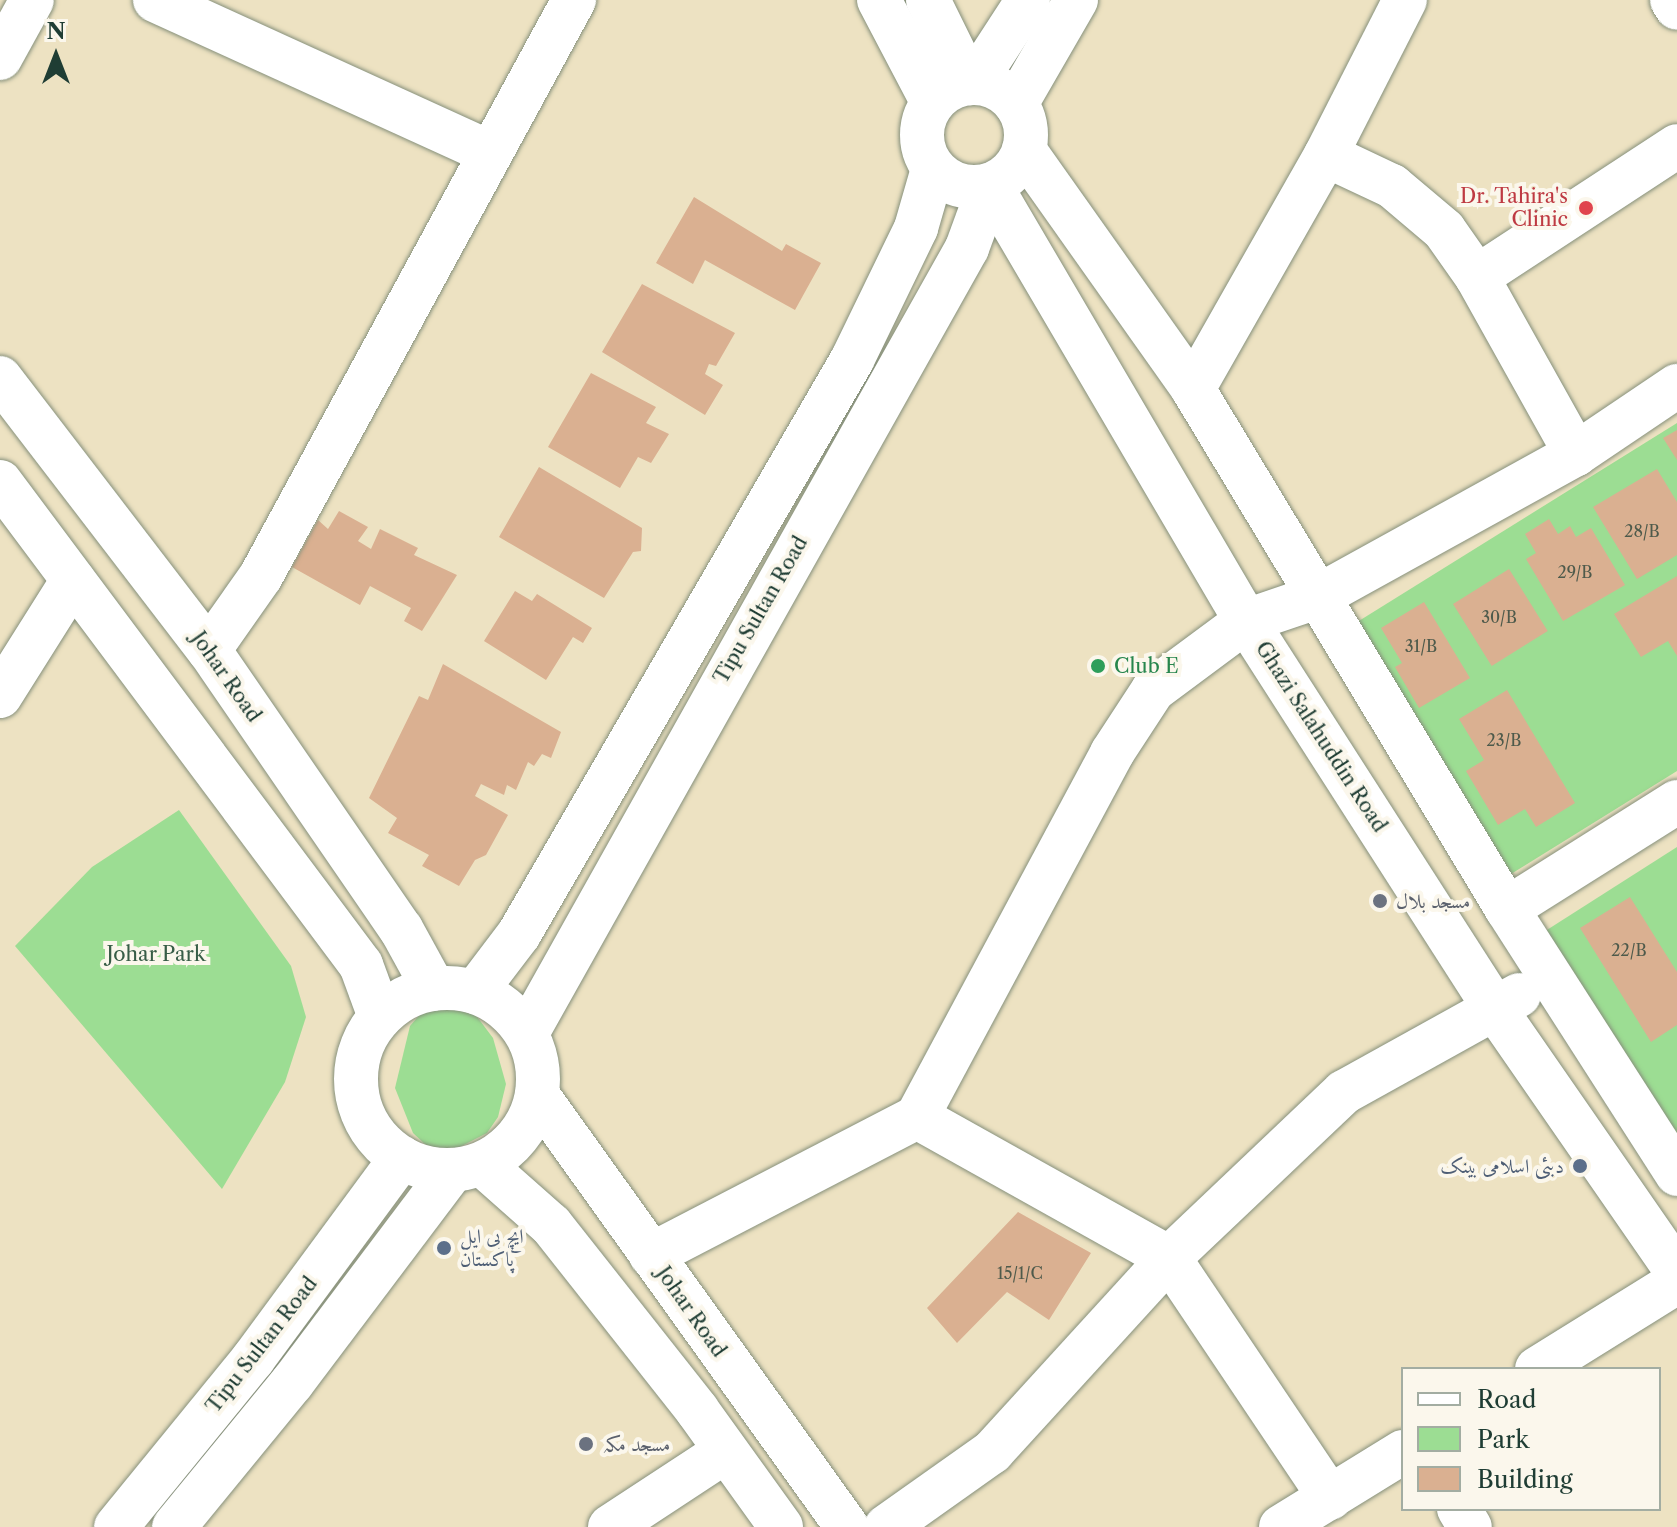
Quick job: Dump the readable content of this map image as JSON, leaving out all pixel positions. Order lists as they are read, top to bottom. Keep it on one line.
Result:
{"streets":{"street":["Tipu Sultan Road","Johar Road","Ghazi Salahuddin Road"]},"crossings":[["Tipu Sultan Road","Johar Road"],["Tipu Sultan Road","Ghazi Salahuddin Road"]],"parks":["Johar Park"],"places":["Dr. Tahira's Clinic","Club E","مسجد بلال","دبئی اسلامی بینک","ایچ بی ایل پاکستان","مسجد مکہ"],"house_numbers":["28/B","29/B","30/B","31/B","23/B","22/B","15/1/C"],"legend":["Road","Park","Building"],"north":"top"}
